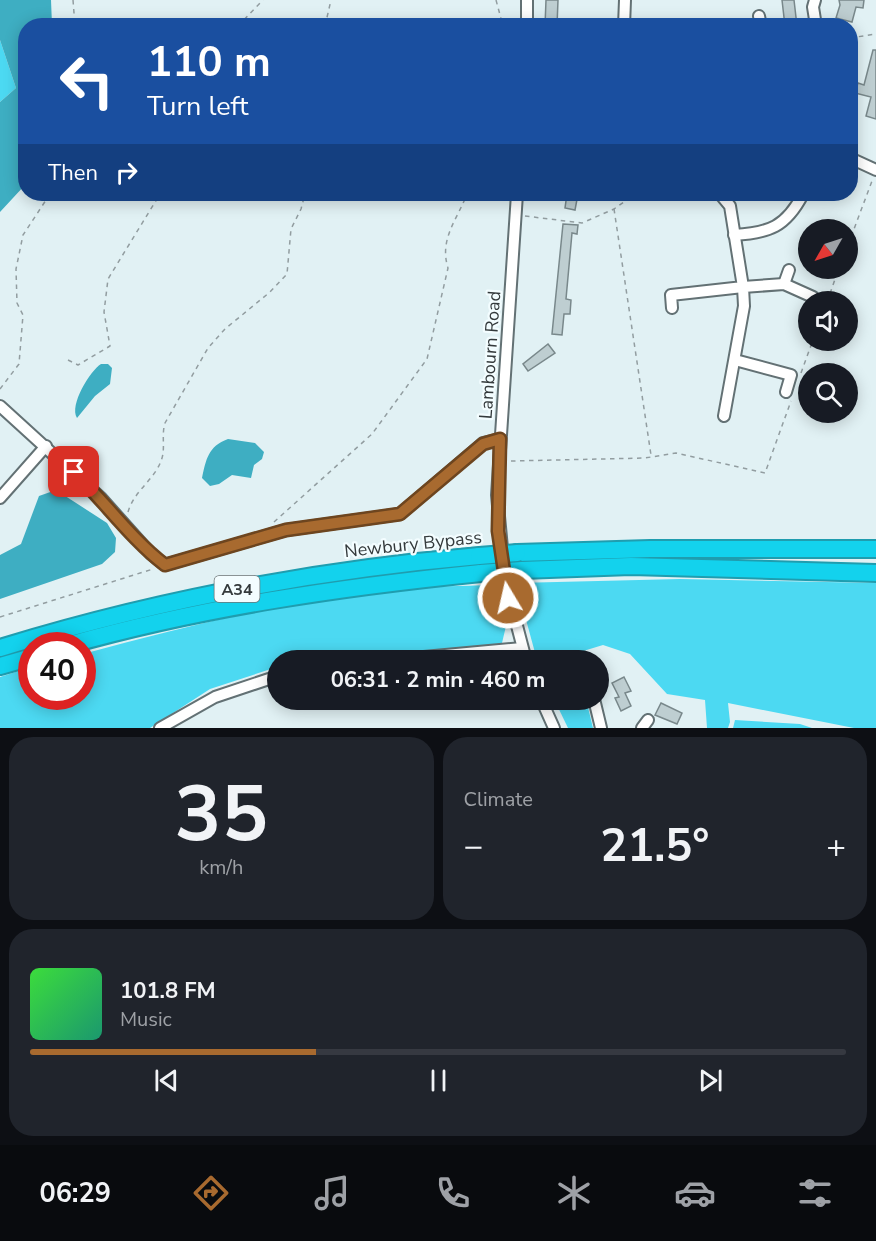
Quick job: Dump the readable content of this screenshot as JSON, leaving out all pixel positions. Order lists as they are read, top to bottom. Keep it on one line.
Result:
{"streets":{"highway":["Newbury Bypass","A34"],"street":["Lambourn Road"]},"north":"bottom left","page":{"turn":["110 m","Turn left"],"then":"Then","limit":"40","trip":"06:31 · 2 min · 460 m","tile":[["35","km/h"],"Climate"],"heat":["−","21.5°","+"],"song":["101.8 FM","Music"],"tabs":"06:29"}}
